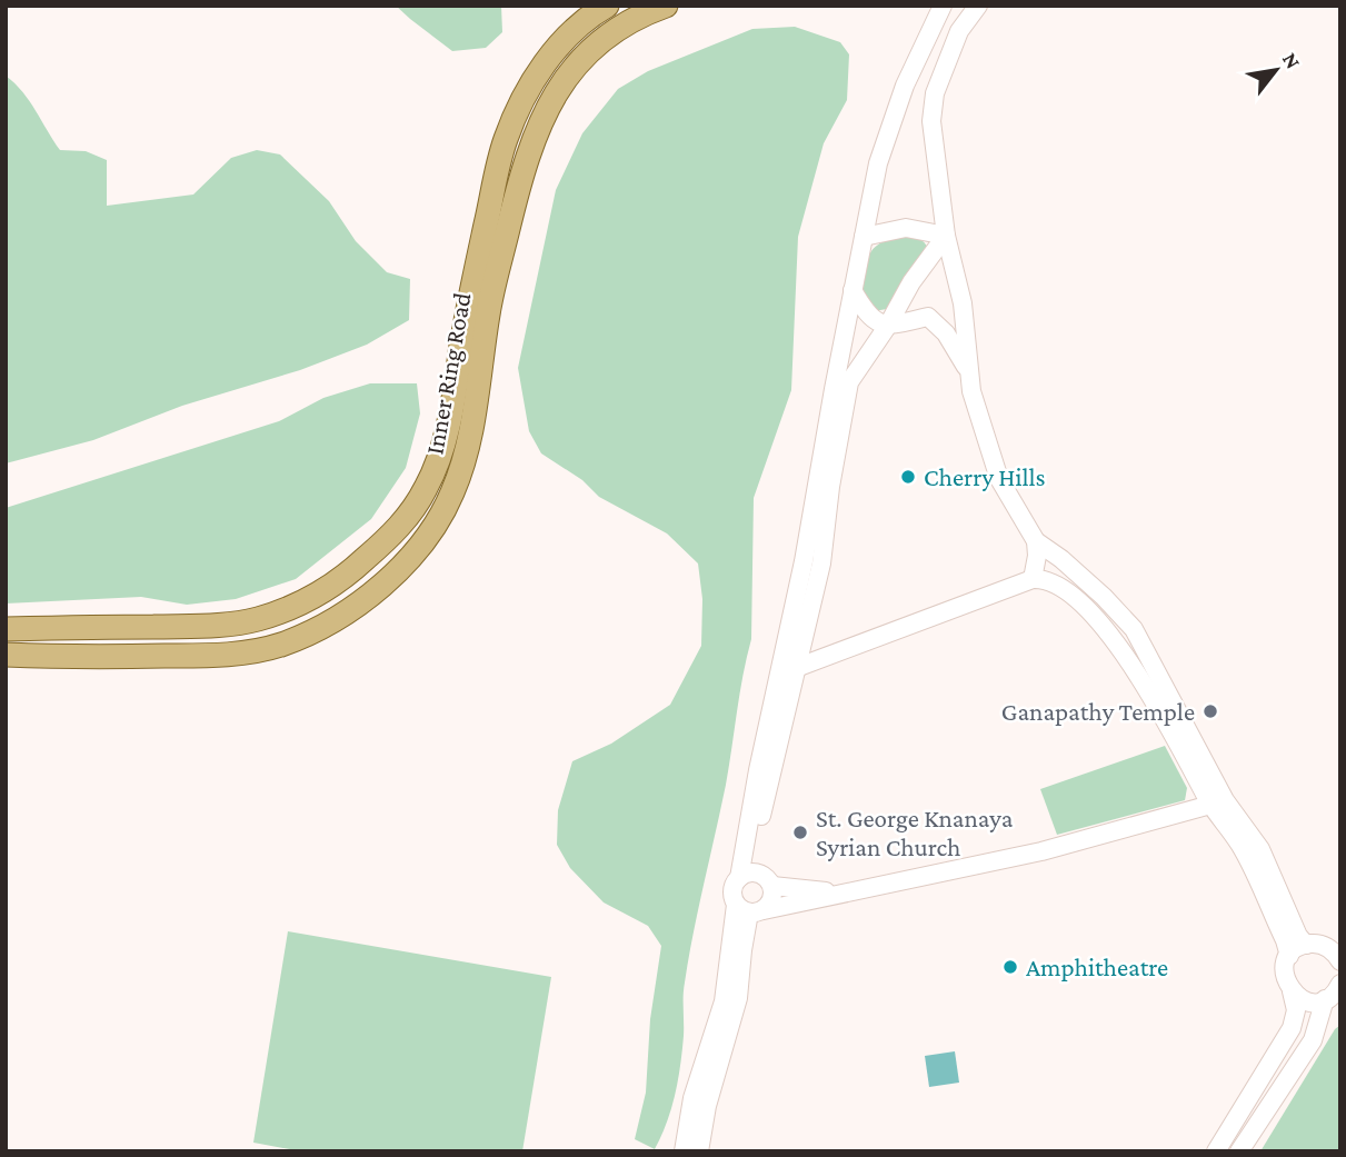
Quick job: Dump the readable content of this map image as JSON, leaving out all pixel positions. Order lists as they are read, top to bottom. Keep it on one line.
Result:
{"streets":{"main road":["Inner Ring Road"]},"places":["Cherry Hills","Ganapathy Temple","St. George Knanaya Syrian Church","Amphitheatre"],"north":"top right"}
